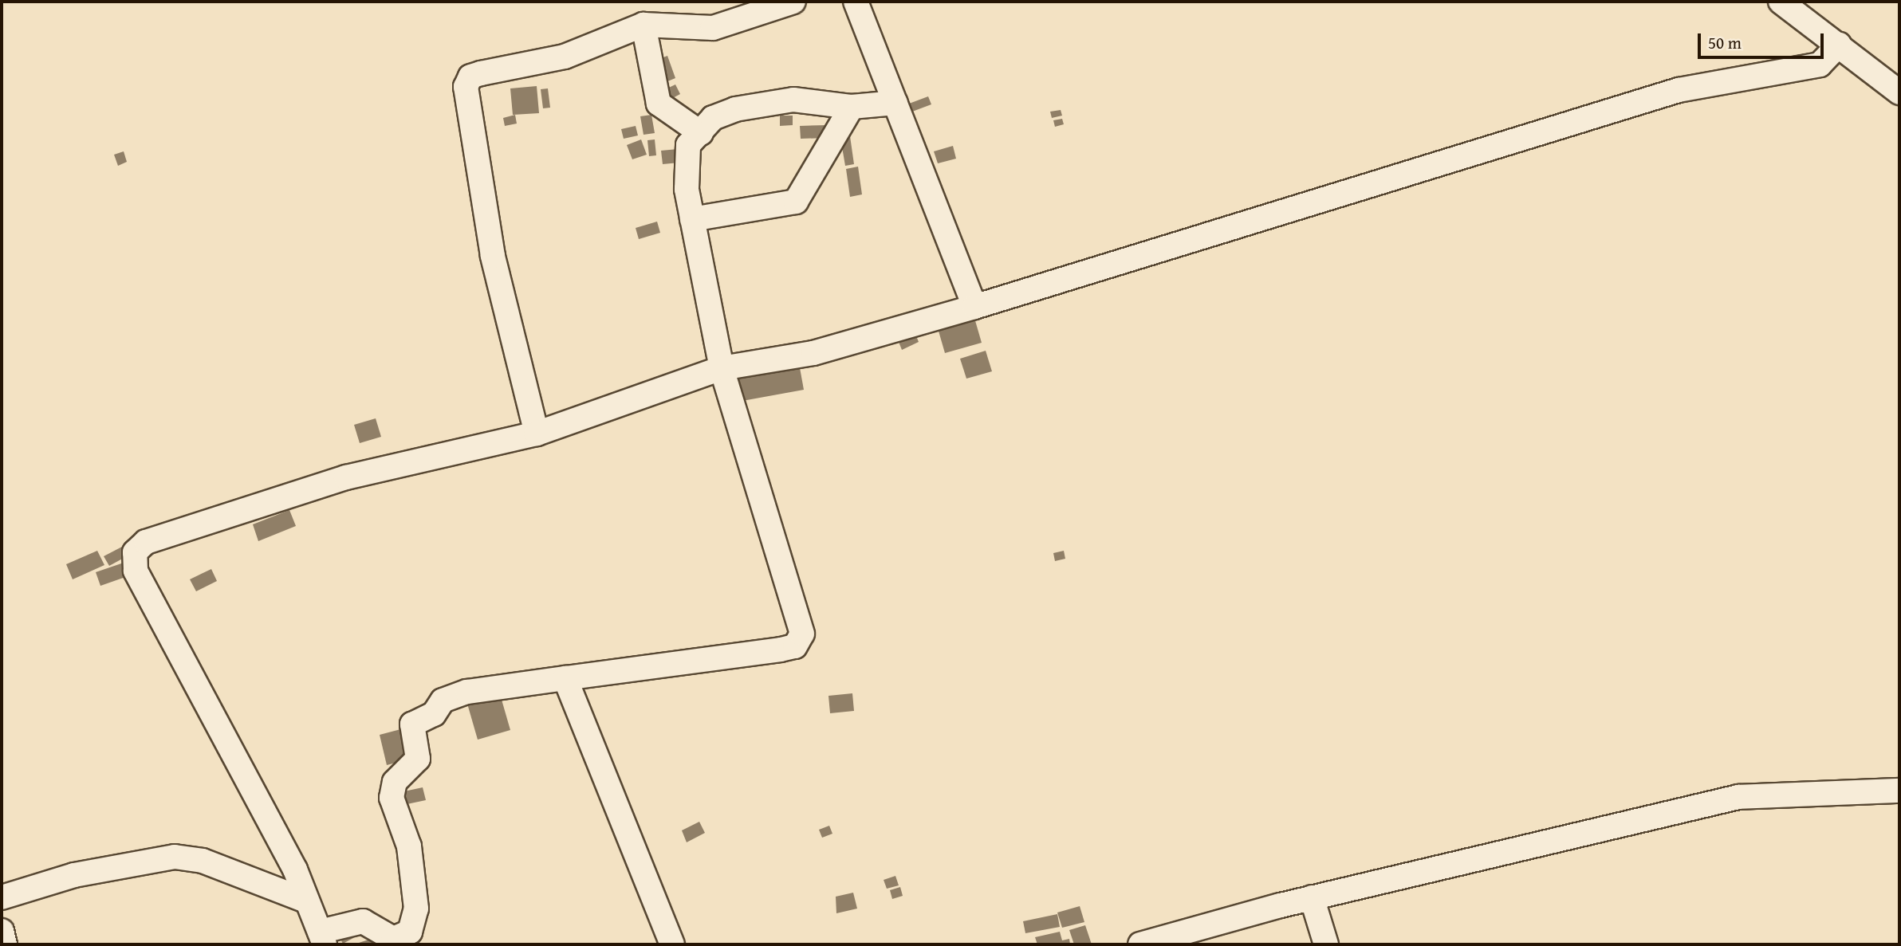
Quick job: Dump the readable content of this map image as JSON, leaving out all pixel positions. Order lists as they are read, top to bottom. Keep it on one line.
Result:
{"scale_bar":"50 m"}
